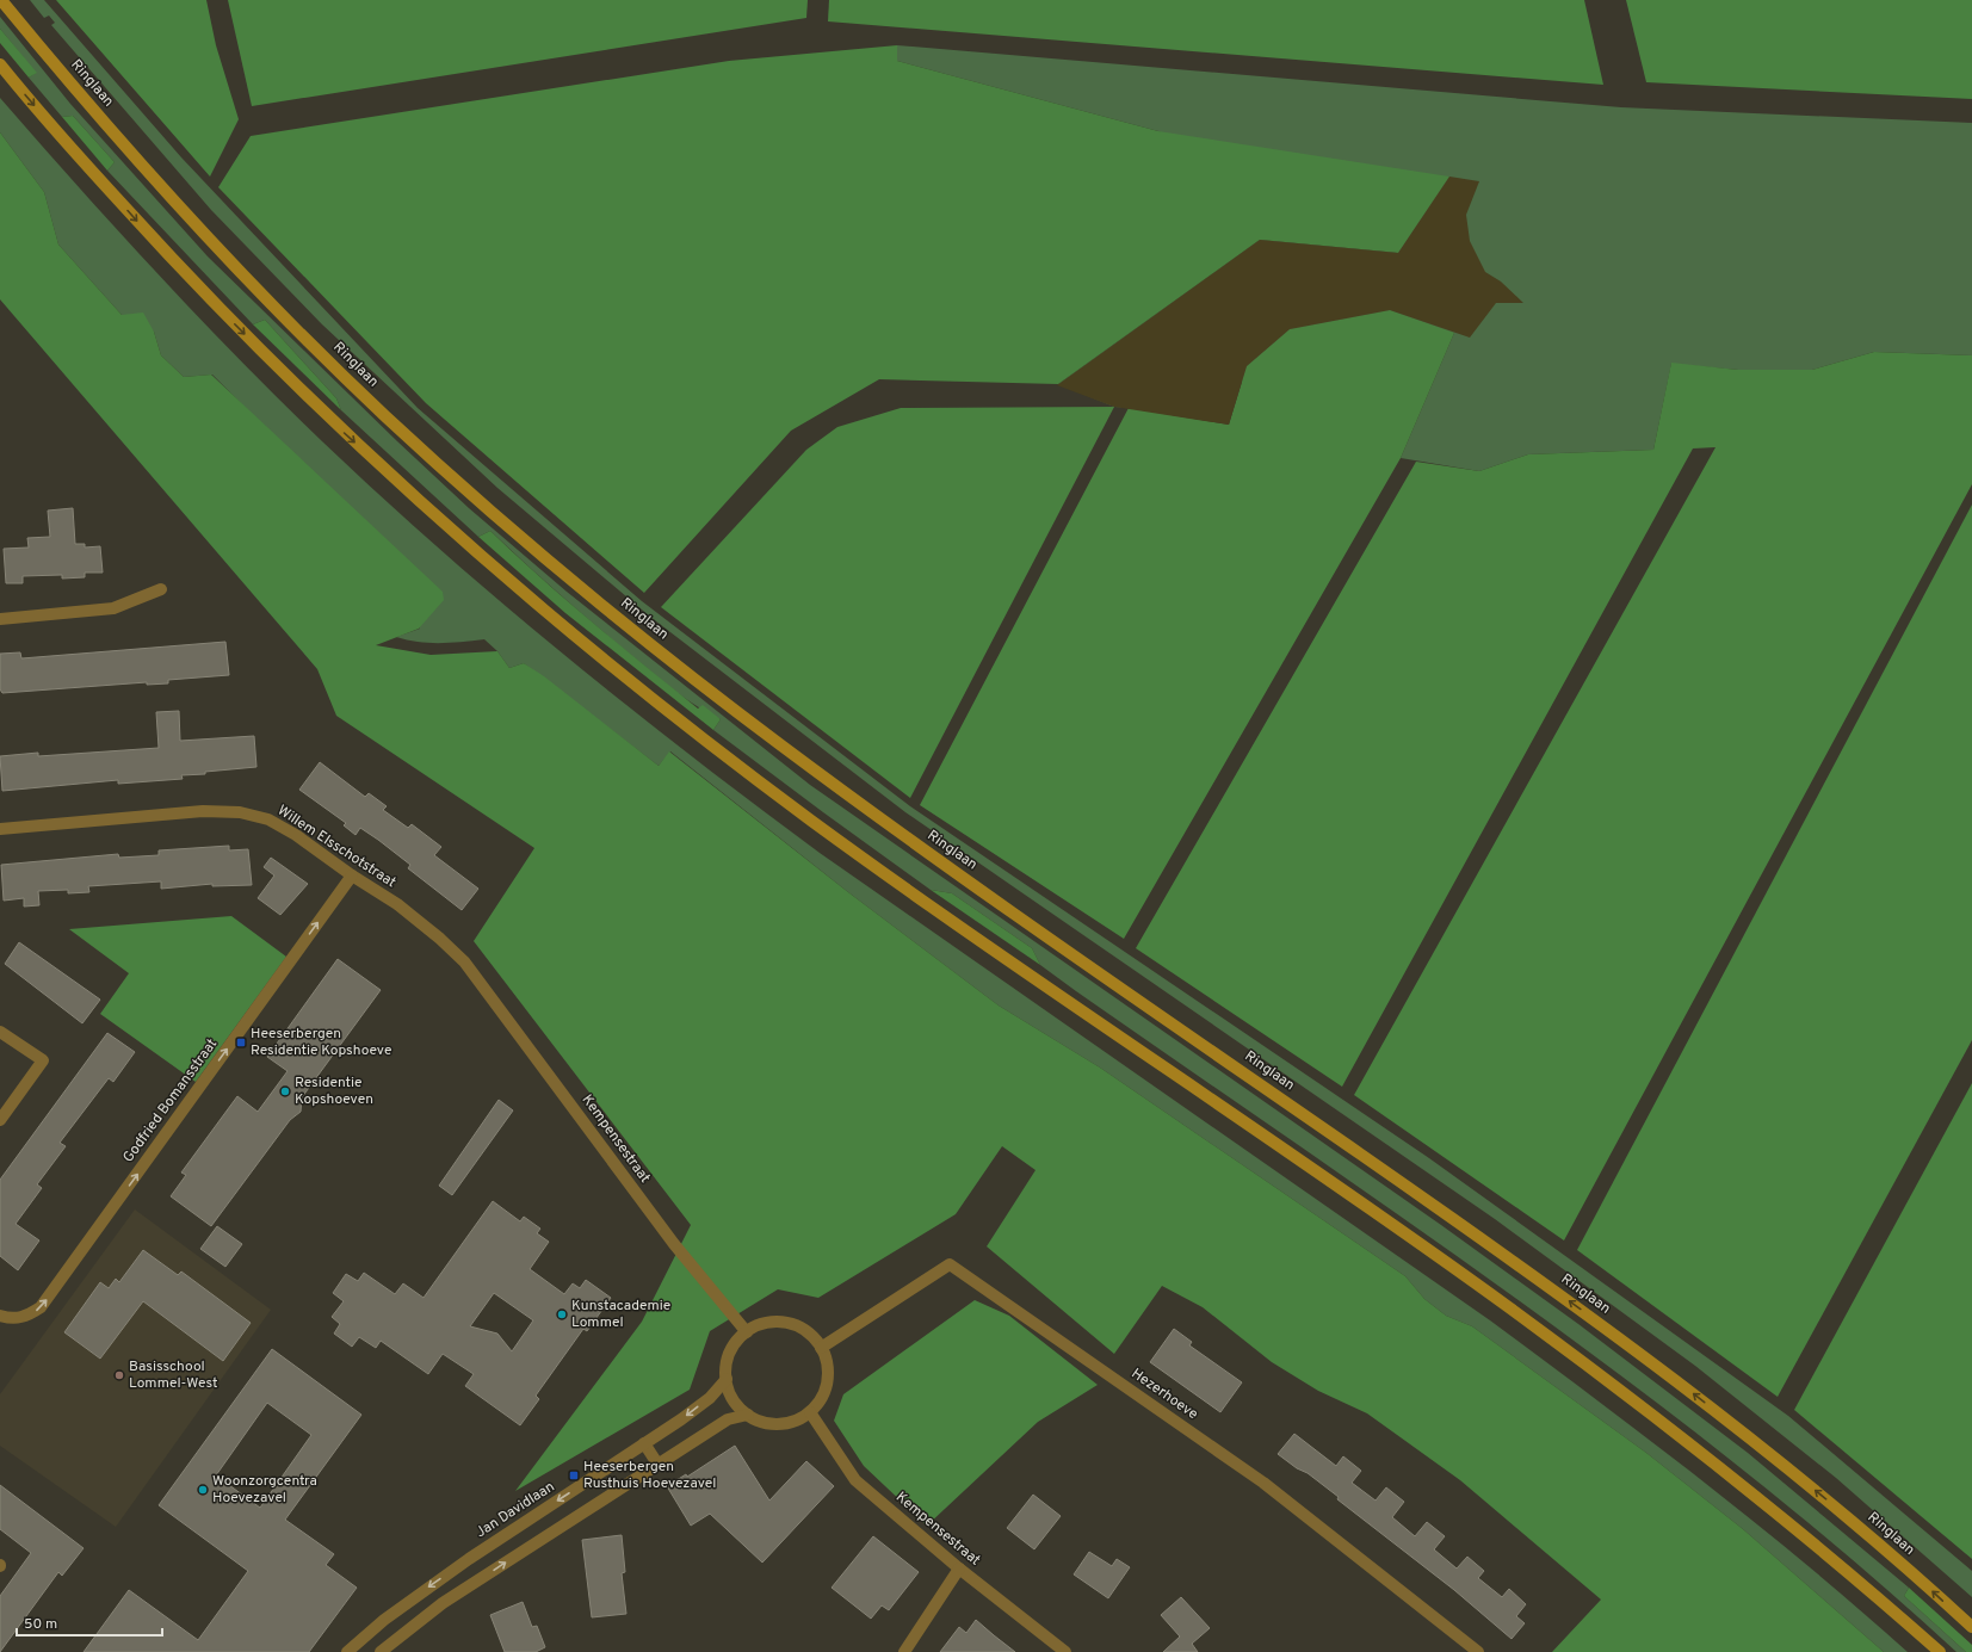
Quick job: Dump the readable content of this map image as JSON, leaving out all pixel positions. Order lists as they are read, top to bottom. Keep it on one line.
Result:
{"streets":{"main road":["Ringlaan"],"street":["Willem Elsschotstraat","Godfried Bomansstraat","Kempensestraat","Hezerhoeve","Jan Davidlaan"]},"crossings":[["Willem Elsschotstraat","Godfried Bomansstraat"],["Willem Elsschotstraat","Kempensestraat"],["Kempensestraat","Hezerhoeve"],["Kempensestraat","Jan Davidlaan"],["Hezerhoeve","Jan Davidlaan"]],"one_way":["Godfried Bomansstraat"],"places":{"transit":["Heeserbergen Residentie Kopshoeve","Heeserbergen Rusthuis Hoevezavel"],"other":["Residentie Kopshoeven","Kunstacademie Lommel","Basisschool Lommel-West","Woonzorgcentra Hoevezavel"]},"scale_bar":"50 m"}
